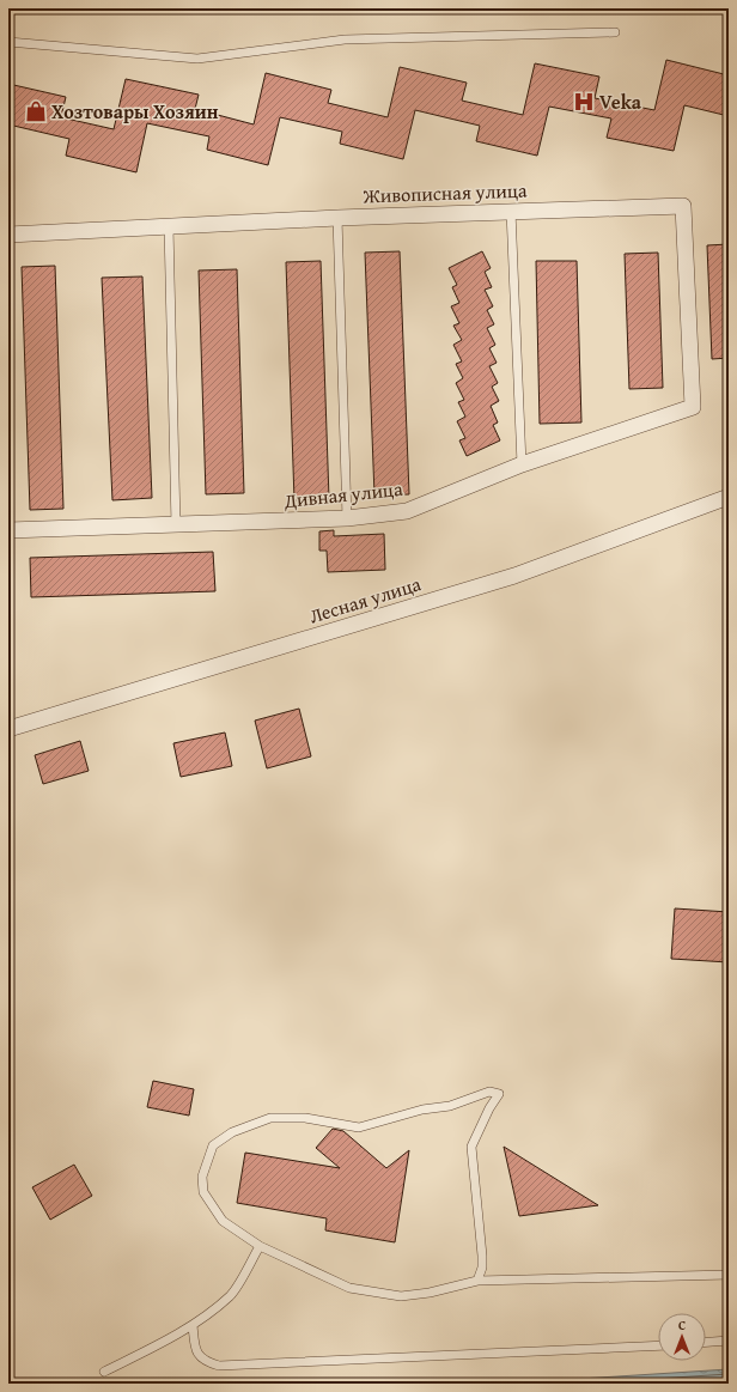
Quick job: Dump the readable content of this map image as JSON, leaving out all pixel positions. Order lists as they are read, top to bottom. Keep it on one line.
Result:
{"streets":{"street":["Живописная улица","Дивная улица","Лесная улица"]},"crossings":[["Живописная улица","Дивная улица"]],"places":{"hospital":["Veka"],"shop":["Хозтовары Хозяин"]},"north":"top"}
